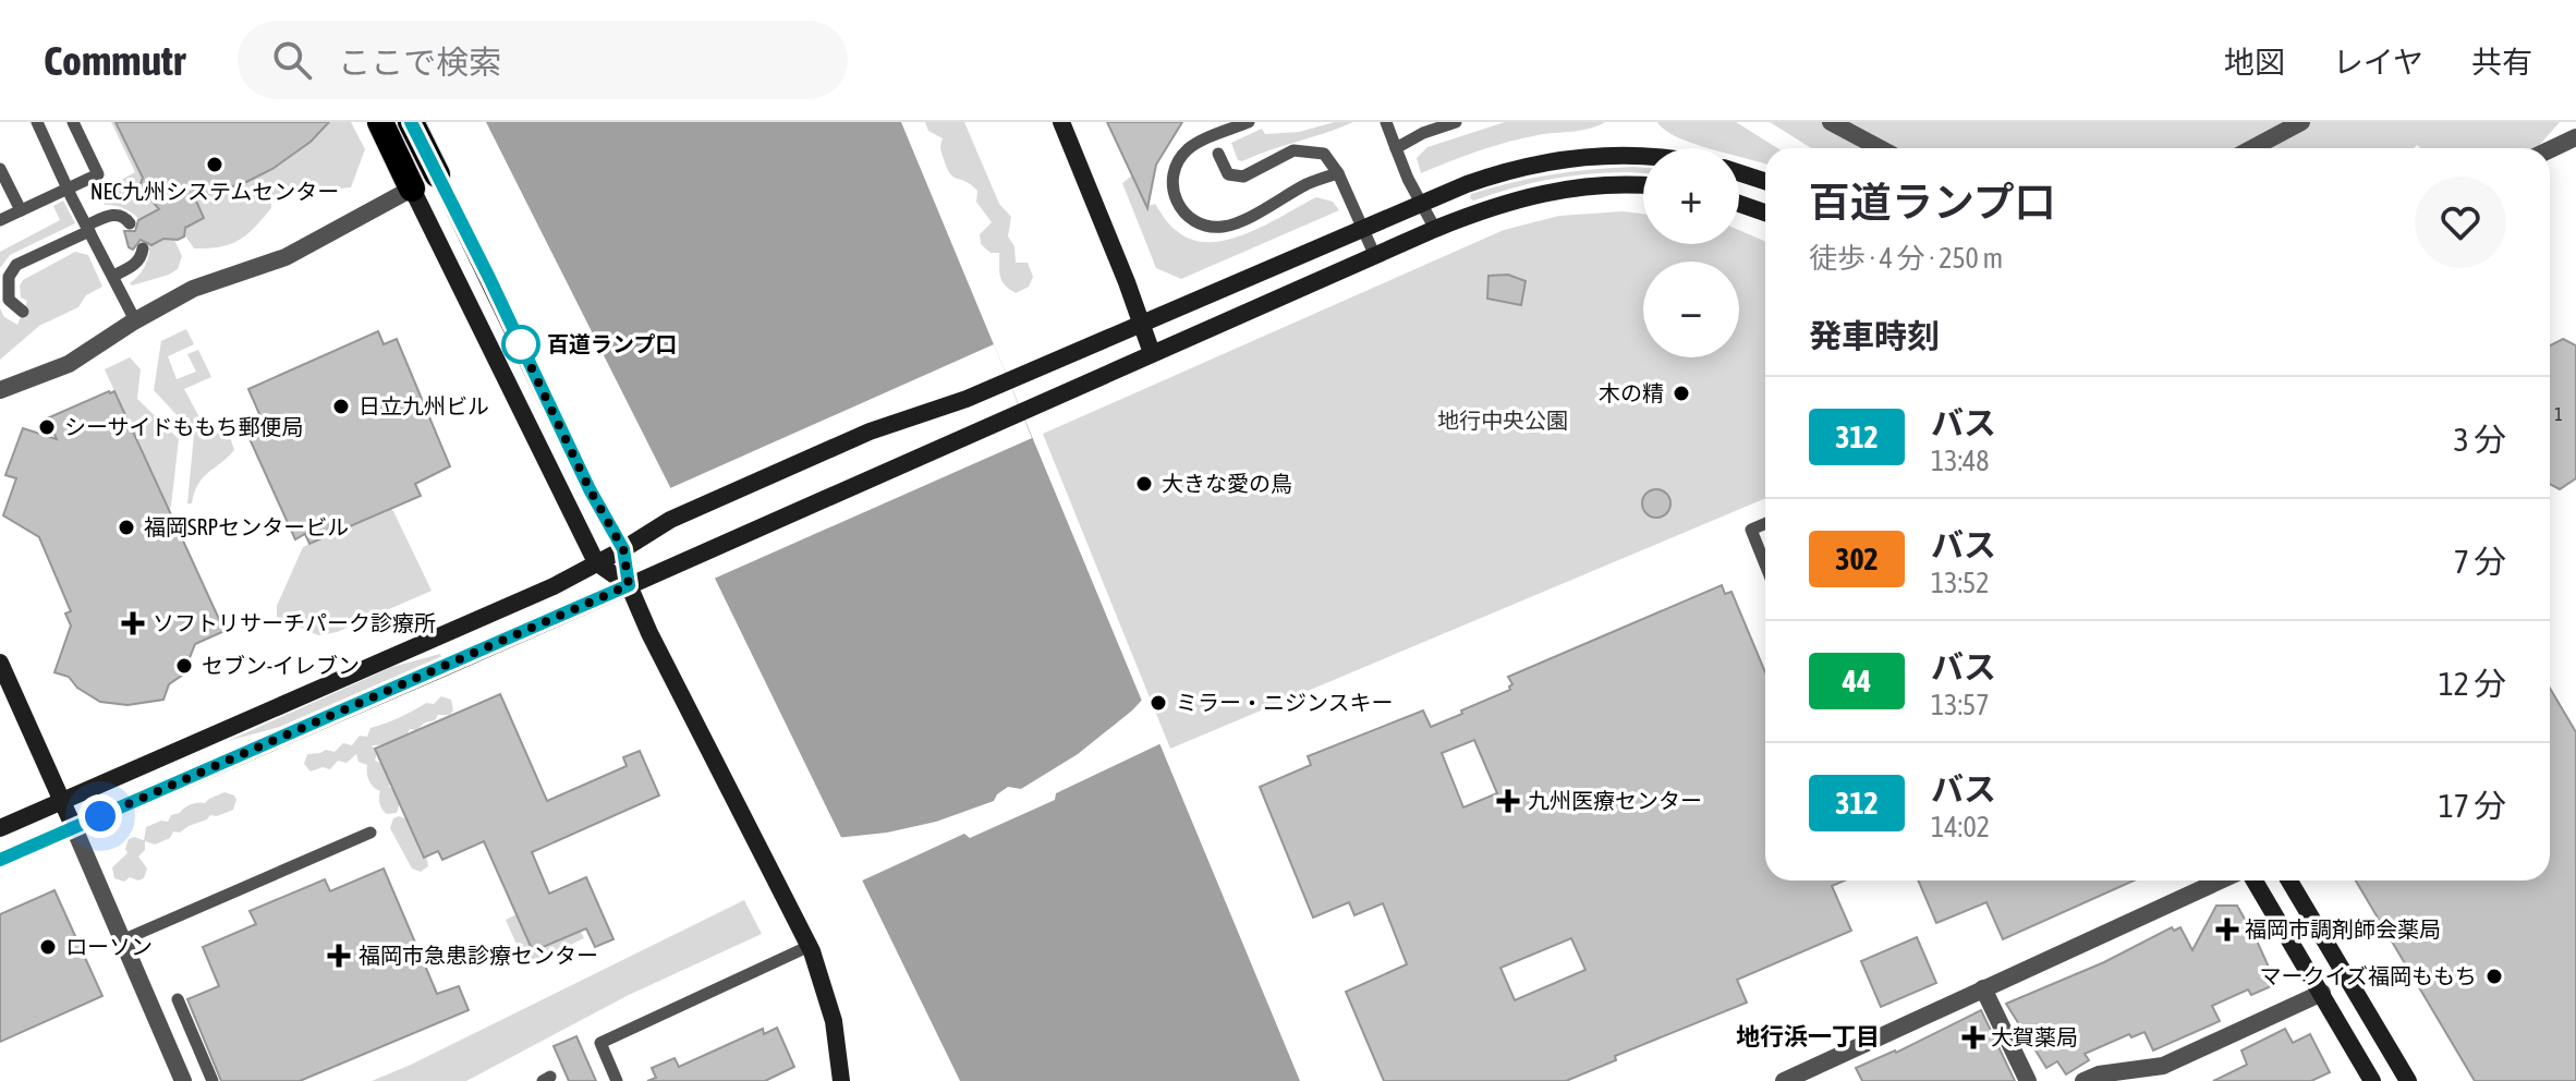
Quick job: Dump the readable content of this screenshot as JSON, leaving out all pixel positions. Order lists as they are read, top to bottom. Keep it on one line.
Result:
{"districts":["地行浜一丁目"],"parks":["地行中央公園"],"places":{"other":["NEC九州システムセンター","百道ランプ口","木の精","日立九州ビル","シーサイドももち郵便局","大きな愛の鳥","福岡SRPセンタービル","セブン-イレブン","ミラー・ニジンスキー","ローソン","マークイズ福岡ももち"],"health":["ソフトリサーチパーク診療所","九州医療センター","福岡市調剤師会薬局","福岡市急患診療センター","大賀薬局"]},"lines":["bus line 312"],"house_numbers":["1"],"page":{"header":"Commutr","search":"ここで検索","nav":["地図","レイヤ","共有"],"map_buttons":["+","−"],"heading":[["百道ランプ口","徒歩 · 4 分 · 250 m"],"発車時刻"],"list":[{"mark":"312","name":"バス","note":"13:48","value":"3 分"},{"mark":"302","name":"バス","note":"13:52","value":"7 分"},{"mark":"44","name":"バス","note":"13:57","value":"12 分"},{"mark":"312","name":"バス","note":"14:02","value":"17 分"}]}}
